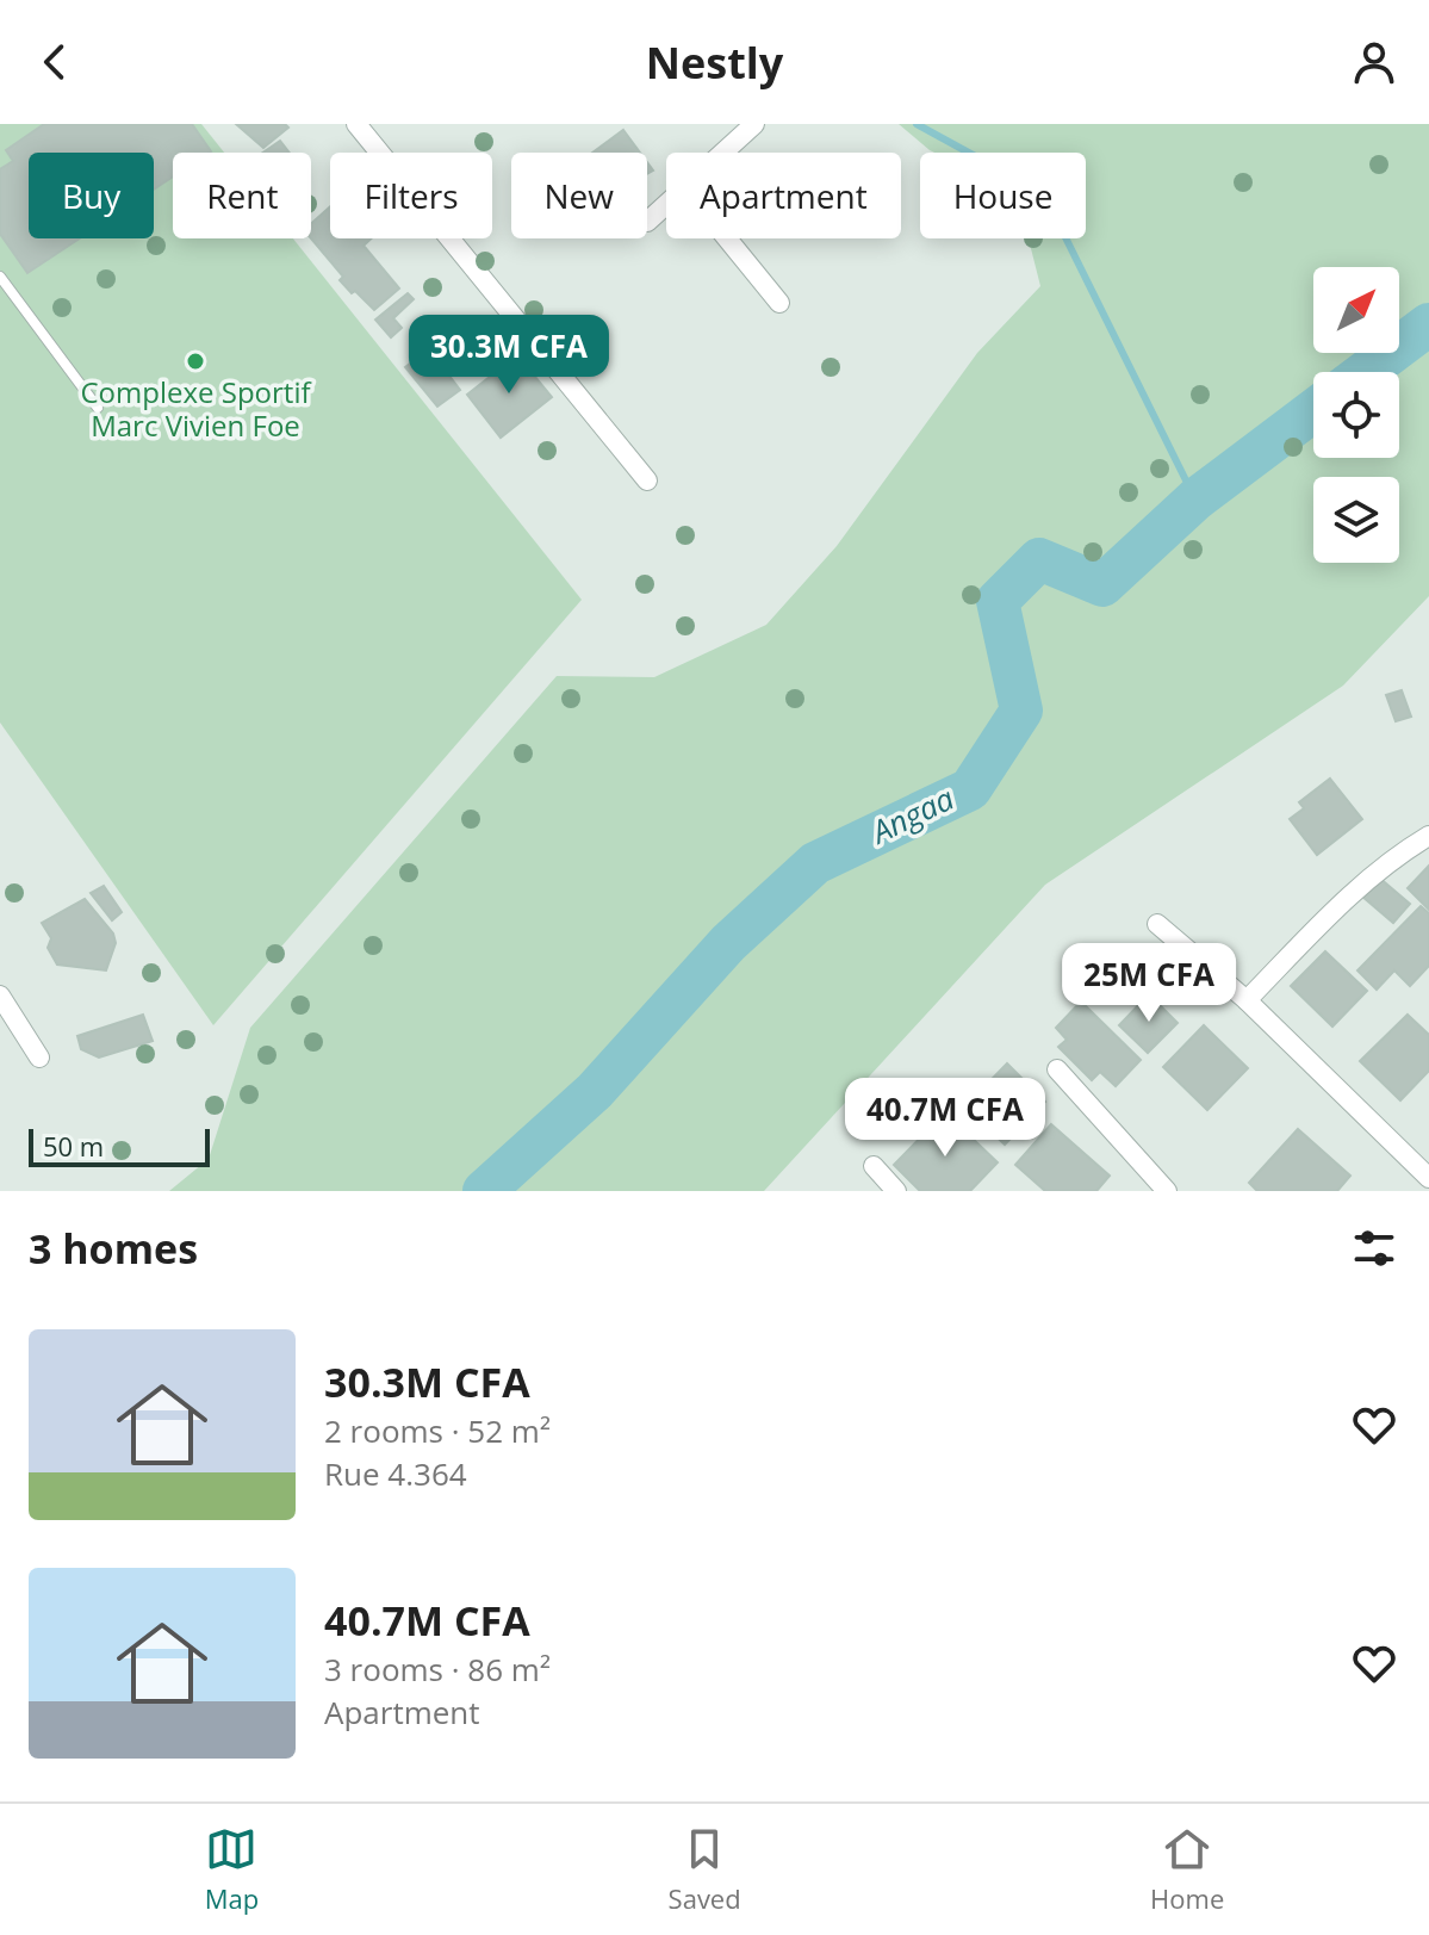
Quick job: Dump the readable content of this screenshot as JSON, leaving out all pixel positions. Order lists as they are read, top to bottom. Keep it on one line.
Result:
{"water":["Angaa"],"places":["Complexe Sportif Marc Vivien Foe"],"scale_bar":"50 m","north":"top right","page":{"header":"Nestly","chip":["Buy","Rent","Filters","New","Apartment","House"],"price":["30.3M CFA","25M CFA","40.7M CFA"],"scale":"50 m","heading":"3 homes","list":[{"name":"30.3M CFA","note":"2 rooms · 52 m² · Rue 4.364"},{"name":"40.7M CFA","note":"3 rooms · 86 m² · Apartment"}],"tabs":["Map","Saved","Home"]}}
